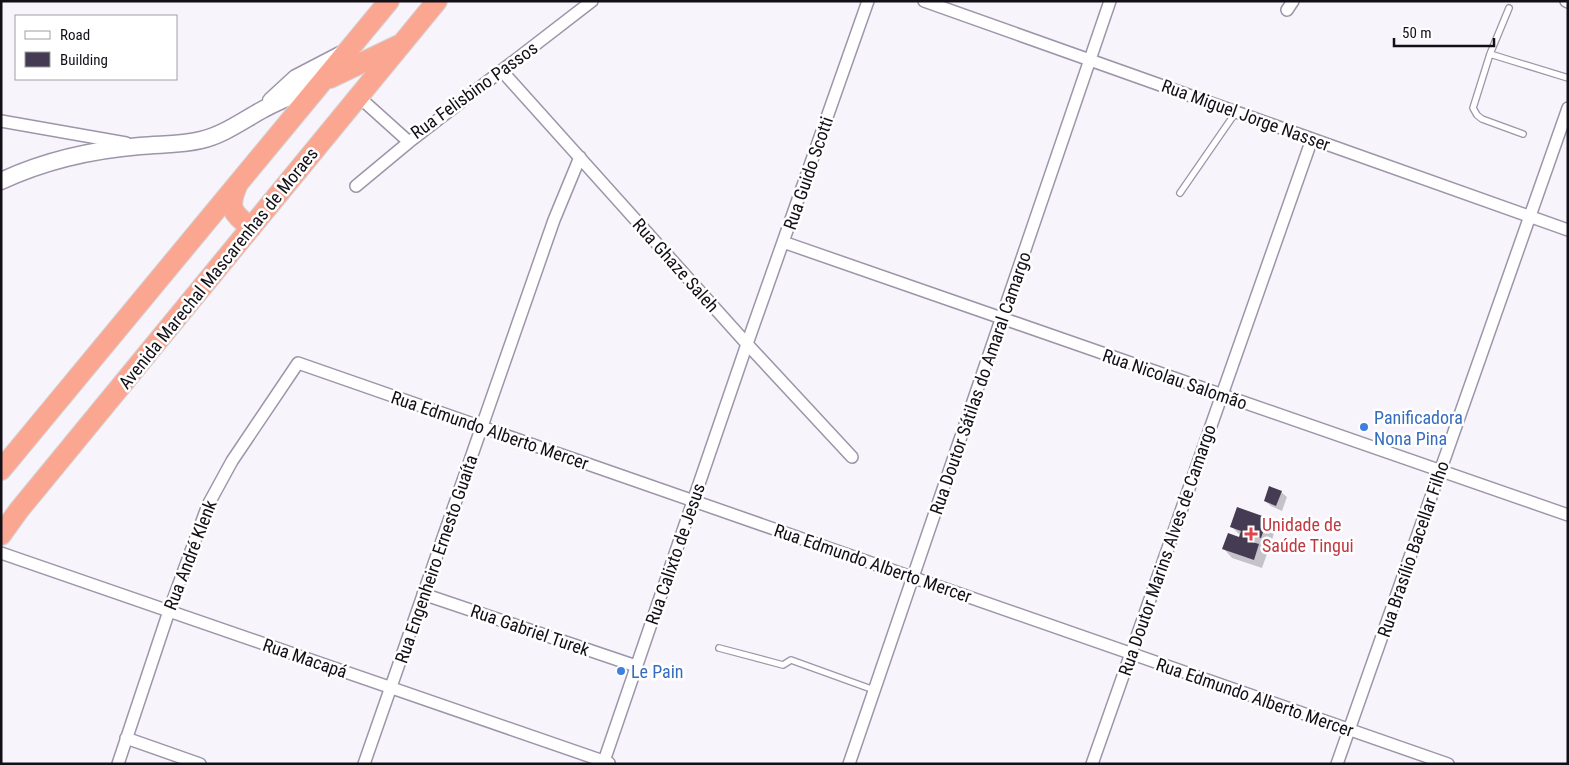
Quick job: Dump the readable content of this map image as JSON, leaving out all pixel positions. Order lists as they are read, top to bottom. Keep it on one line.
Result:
{"streets":{"highway":["Avenida Marechal Mascarenhas de Moraes"],"street":["Rua Felisbino Passos","Rua Miguel Jorge Nasser","Rua Guido Scotti","Rua Ghaze Saleh","Rua Nicolau Salomão","Rua Doutor Sátilas do Amaral Camargo","Rua Edmundo Alberto Mercer","Rua Brasílio Bacellar Filho","Rua Doutor Marins Alves de Camargo","Rua Calixto de Jesus","Rua André Klenk","Rua Engenheiro Ernesto Guaíta","Rua Gabriel Turek","Rua Macapá"]},"crossings":[["Rua Felisbino Passos","Rua Ghaze Saleh"],["Rua Felisbino Passos","Avenida Marechal Mascarenhas de Moraes"],["Rua Miguel Jorge Nasser","Rua Doutor Sátilas do Amaral Camargo"],["Rua Miguel Jorge Nasser","Rua Brasílio Bacellar Filho"],["Rua Miguel Jorge Nasser","Rua Doutor Marins Alves de Camargo"],["Rua Guido Scotti","Rua Ghaze Saleh"],["Rua Guido Scotti","Rua Nicolau Salomão"],["Rua Guido Scotti","Rua Calixto de Jesus"],["Rua Ghaze Saleh","Rua Calixto de Jesus"],["Rua Ghaze Saleh","Rua Engenheiro Ernesto Guaíta"],["Rua Nicolau Salomão","Rua Doutor Sátilas do Amaral Camargo"],["Rua Nicolau Salomão","Rua Brasílio Bacellar Filho"],["Rua Nicolau Salomão","Rua Doutor Marins Alves de Camargo"],["Rua Doutor Sátilas do Amaral Camargo","Rua Edmundo Alberto Mercer"],["Rua Edmundo Alberto Mercer","Rua Brasílio Bacellar Filho"],["Rua Edmundo Alberto Mercer","Rua Doutor Marins Alves de Camargo"],["Rua Edmundo Alberto Mercer","Rua Calixto de Jesus"],["Rua Edmundo Alberto Mercer","Rua André Klenk"],["Rua Edmundo Alberto Mercer","Rua Engenheiro Ernesto Guaíta"],["Rua Calixto de Jesus","Rua Gabriel Turek"],["Rua Calixto de Jesus","Rua Macapá"],["Rua André Klenk","Rua Macapá"],["Rua Engenheiro Ernesto Guaíta","Rua Gabriel Turek"],["Rua Engenheiro Ernesto Guaíta","Rua Macapá"]],"places":{"other":["Panificadora Nona Pina","Le Pain"],"health":["Unidade de Saúde Tingui"]},"legend":["Road","Building"],"scale_bar":"50 m"}
